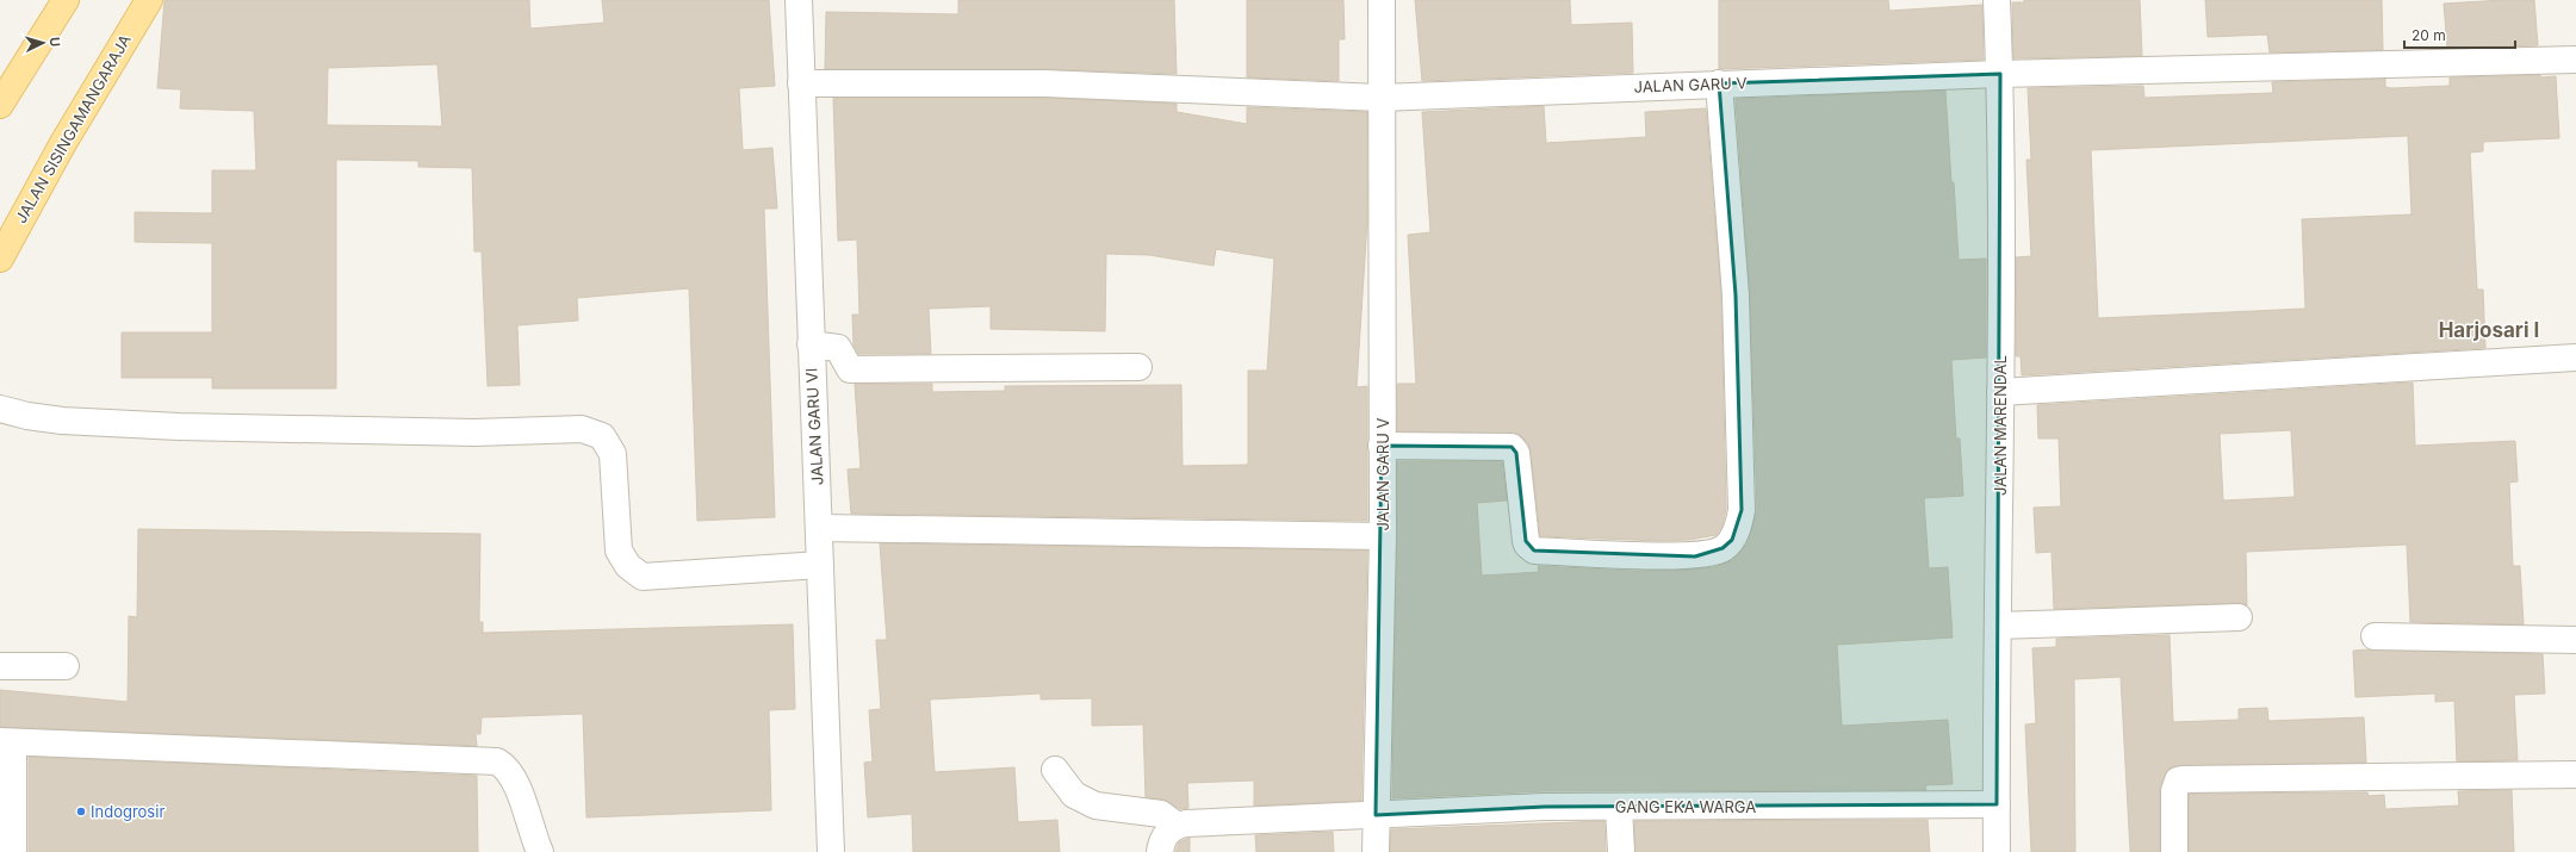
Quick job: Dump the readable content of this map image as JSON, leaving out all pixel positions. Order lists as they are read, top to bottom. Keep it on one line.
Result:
{"streets":{"main road":["JALAN SISINGAMANGARAJA"],"street":["JALAN GARU V","JALAN MARENDAL","JALAN GARU VI","GANG EKA WARGA"]},"crossings":[["JALAN GARU V","JALAN MARENDAL"],["JALAN GARU V","GANG EKA WARGA"],["JALAN MARENDAL","GANG EKA WARGA"]],"districts":["Harjosari I"],"places":["Indogrosir"],"scale_bar":"20 m","north":"right"}
